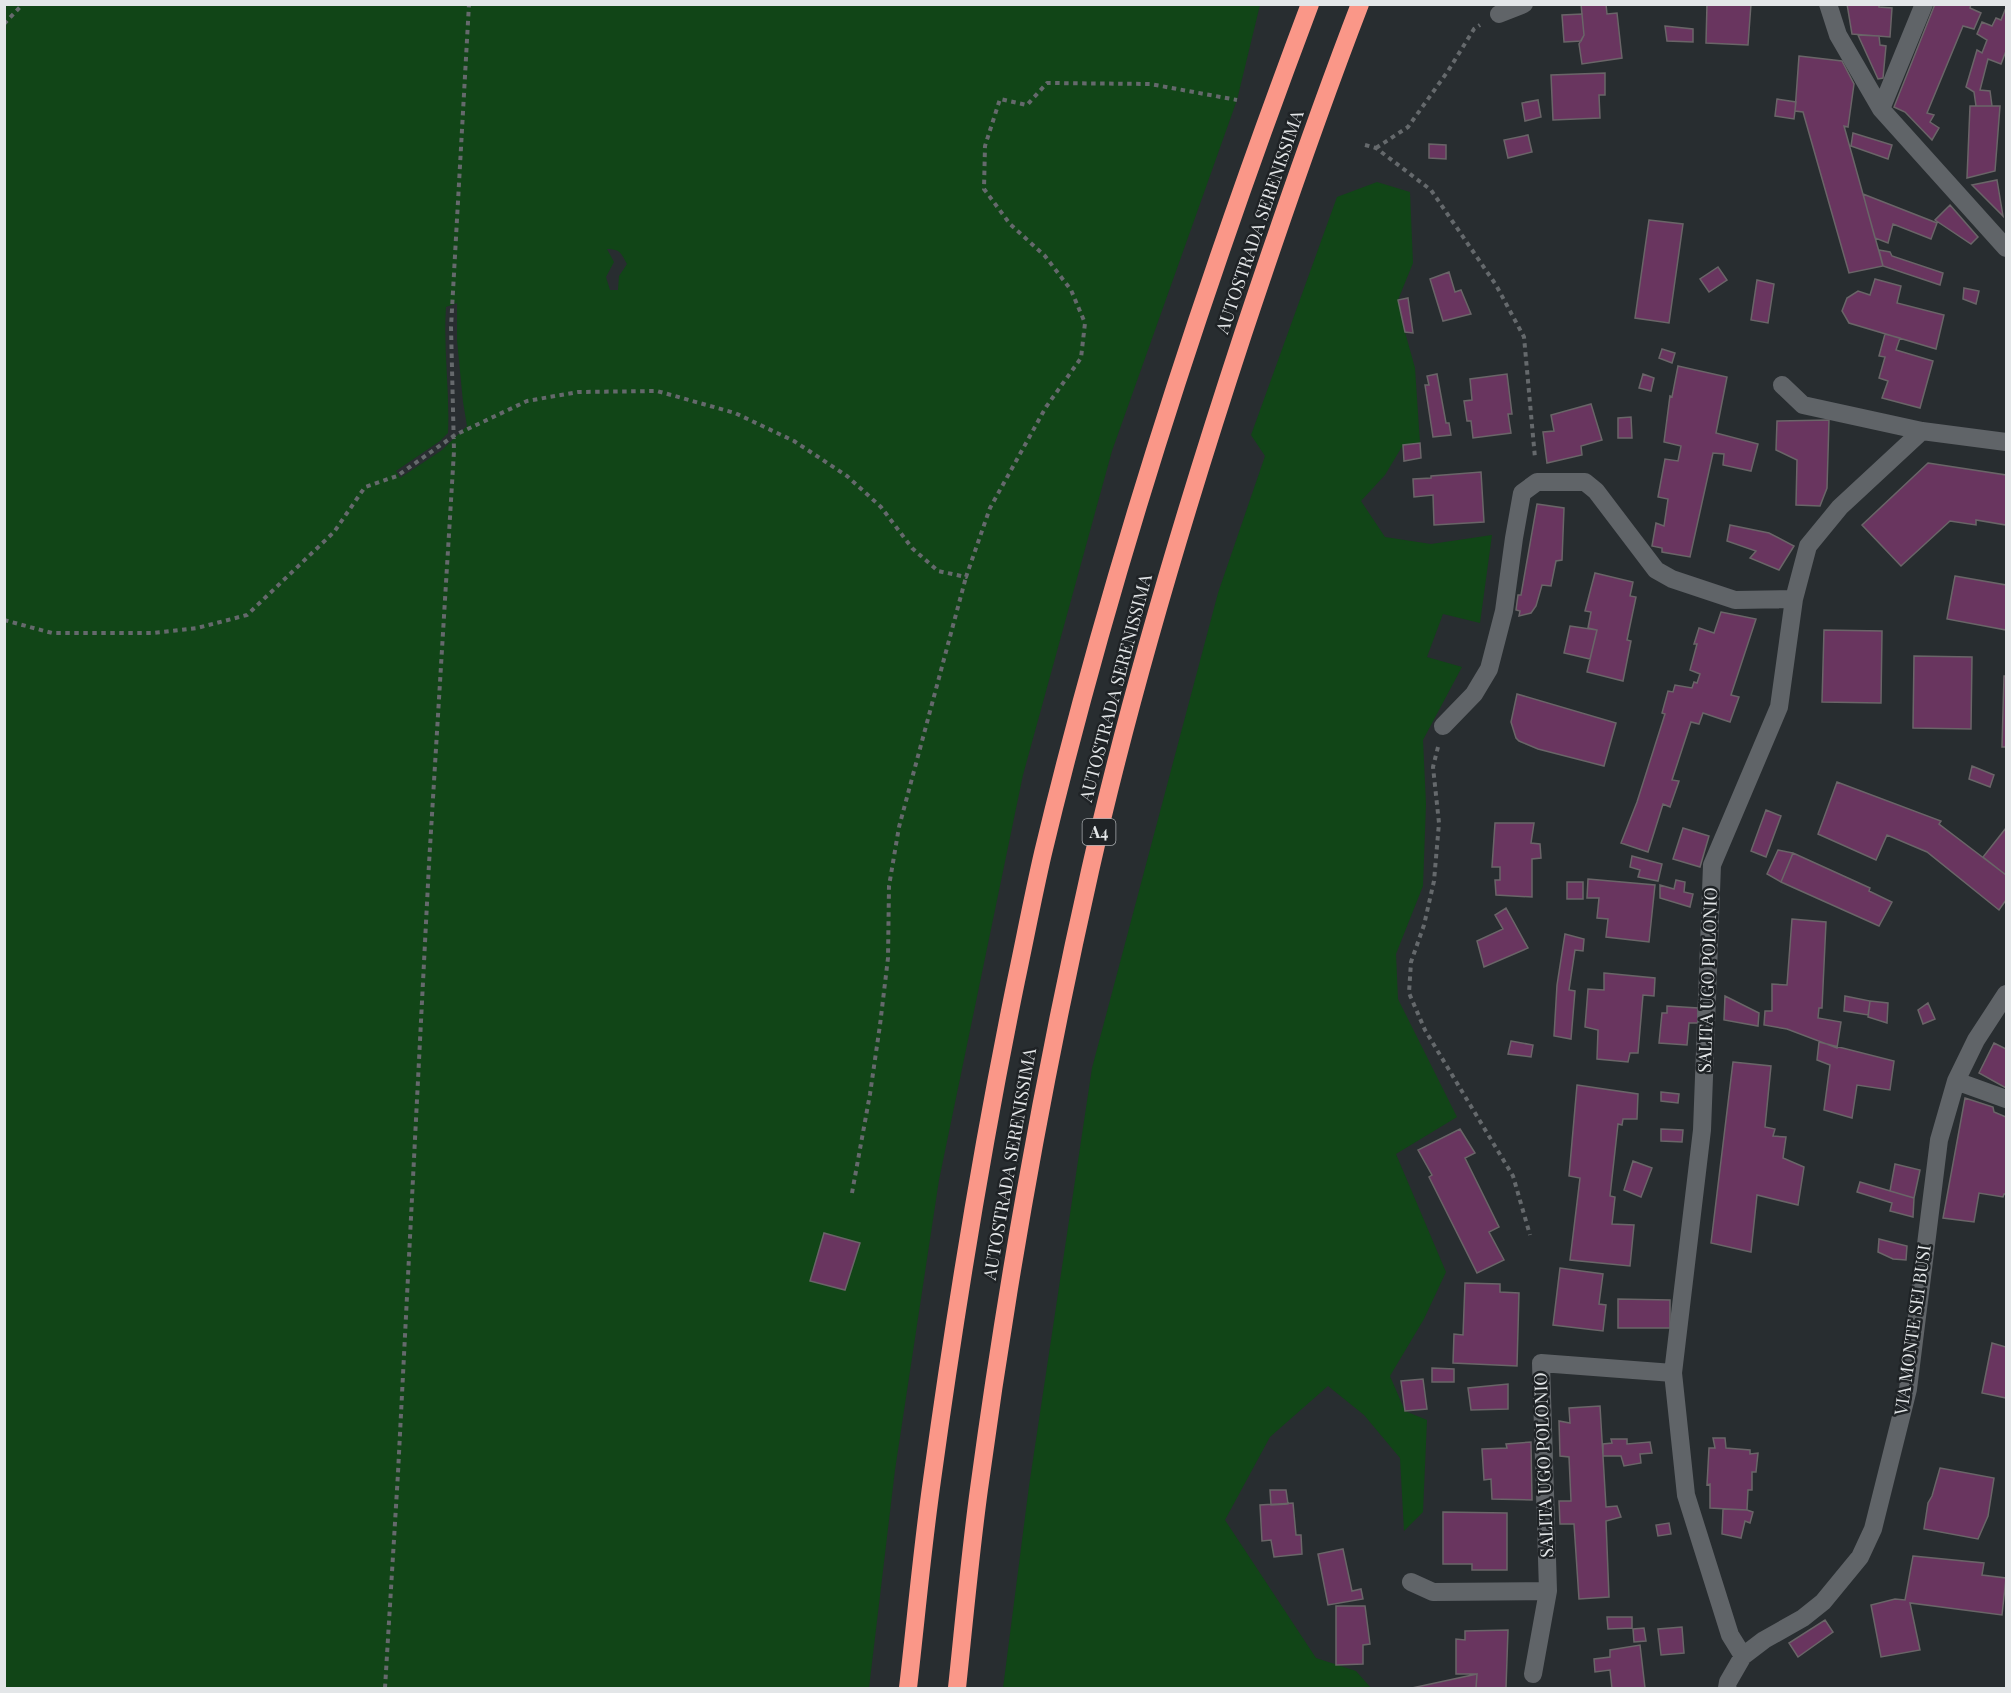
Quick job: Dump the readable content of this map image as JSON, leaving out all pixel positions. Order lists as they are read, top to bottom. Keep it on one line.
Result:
{"streets":{"highway":["AUTOSTRADA SERENISSIMA","A4"],"street":["SALITA UGO POLONIO","VIA MONTE SEI BUSI"]},"crossings":[["SALITA UGO POLONIO","VIA MONTE SEI BUSI"]]}
